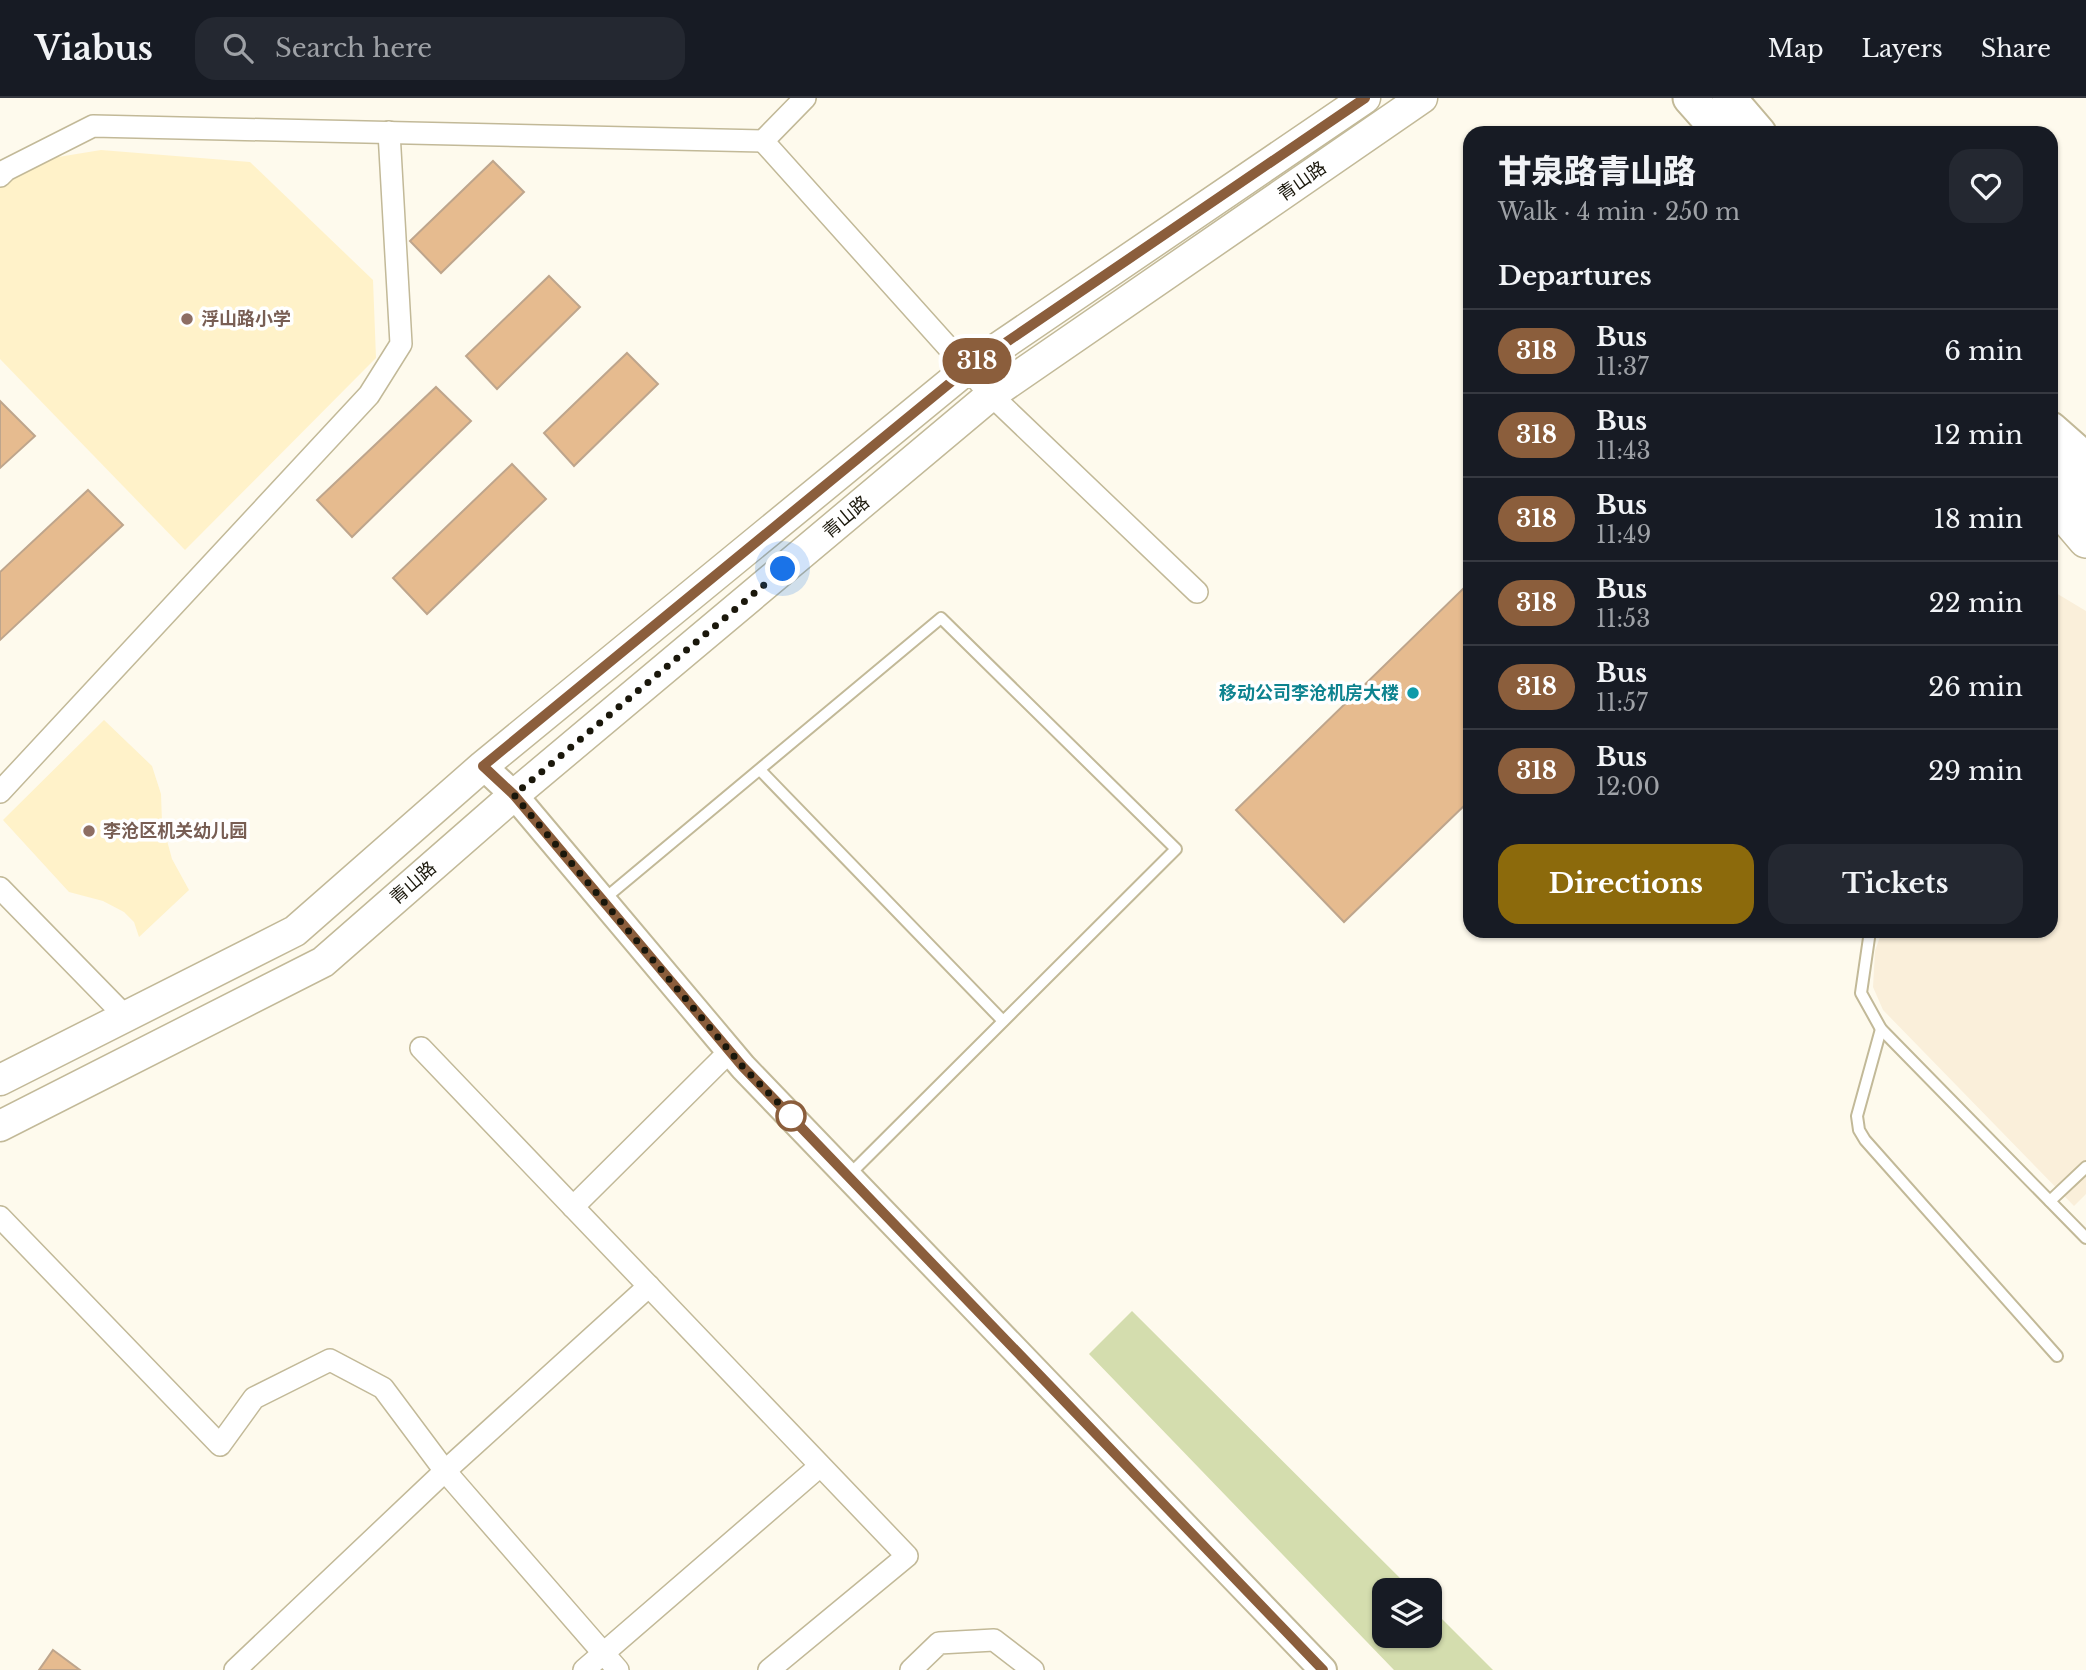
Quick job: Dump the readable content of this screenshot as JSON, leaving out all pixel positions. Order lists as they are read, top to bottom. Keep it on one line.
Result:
{"streets":{"main road":["青山路"]},"places":["浮山路小学","移动公司李沧机房大楼","李沧区机关幼儿园"],"lines":["bus line 318"],"page":{"header":"Viabus","search":"Search here","nav":["Map","Layers","Share"],"on_map":"318","heading":[["甘泉路青山路","Walk · 4 min · 250 m"],"Departures"],"list":[{"mark":"318","name":"Bus","note":"11:37","value":"6 min"},{"mark":"318","name":"Bus","note":"11:43","value":"12 min"},{"mark":"318","name":"Bus","note":"11:49","value":"18 min"},{"mark":"318","name":"Bus","note":"11:53","value":"22 min"},{"mark":"318","name":"Bus","note":"11:57","value":"26 min"},{"mark":"318","name":"Bus","note":"12:00","value":"29 min"}],"buttons":["Directions","Tickets"]}}
